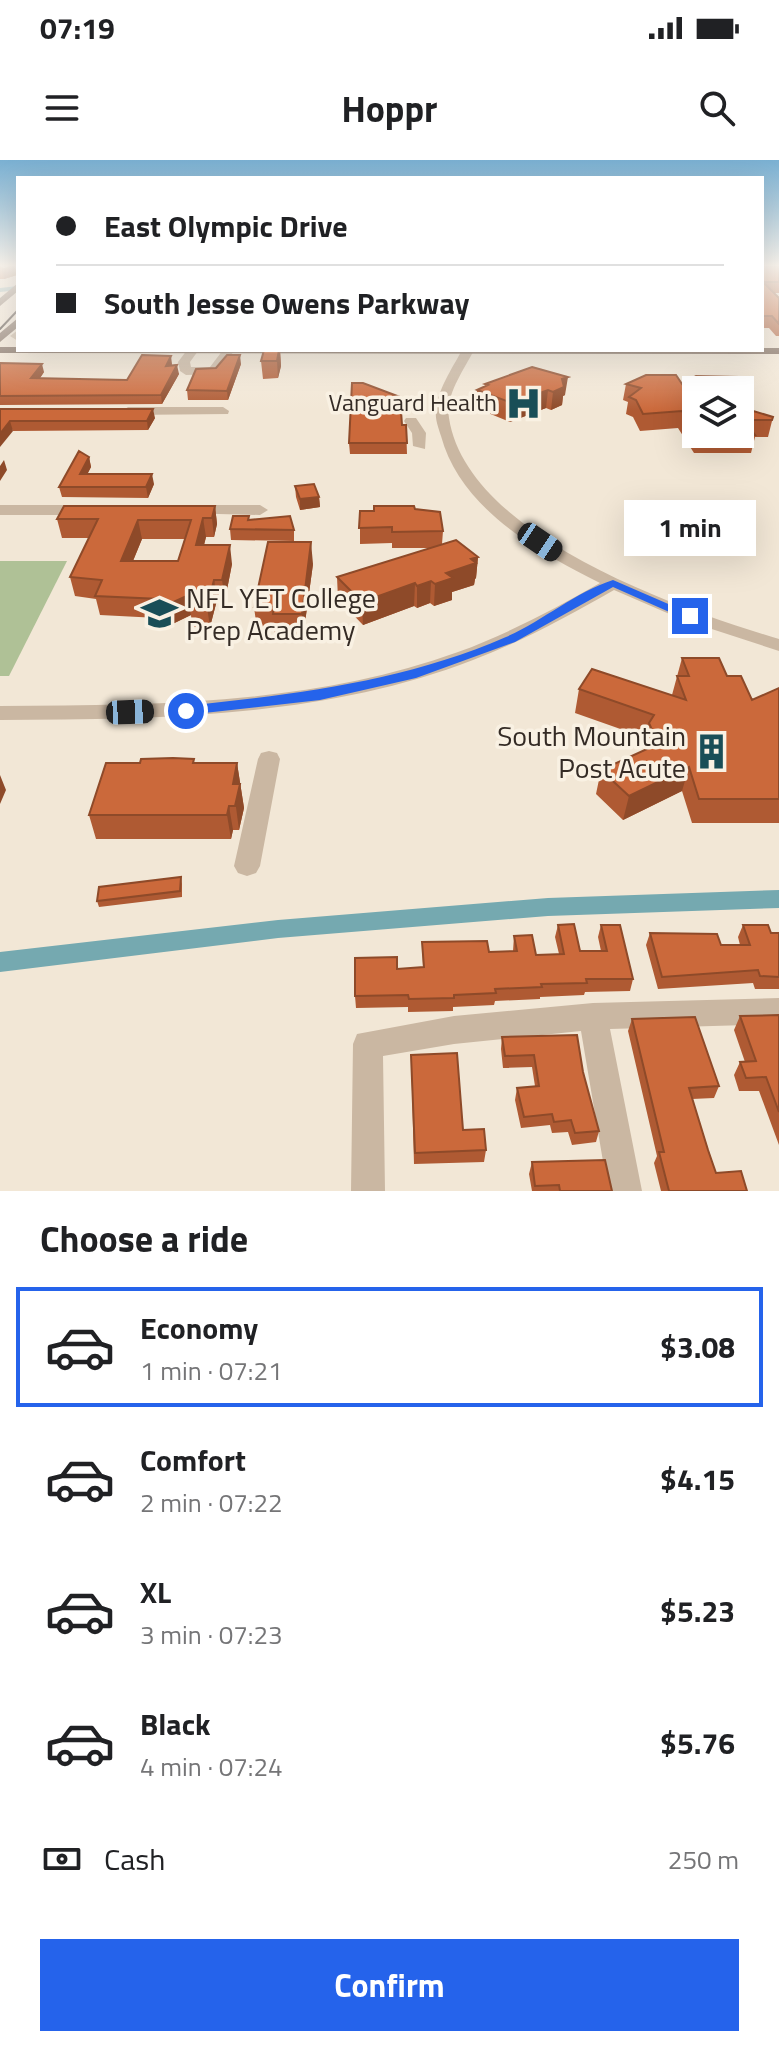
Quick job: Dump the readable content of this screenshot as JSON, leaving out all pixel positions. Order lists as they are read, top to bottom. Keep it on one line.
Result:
{"places":{"hospital":["Vanguard Health"],"school or university":["NFL YET College Prep Academy"],"building":["South Mountain Post Acute"]},"page":{"status":"07:19","header":"Hoppr","banner":["East Olympic Drive","South Jesse Owens Parkway"],"bubble":"1 min","heading":"Choose a ride","list":[{"name":"Economy","note":"1 min · 07:21","value":"$3.08"},{"name":"Comfort","note":"2 min · 07:22","value":"$4.15"},{"name":"XL","note":"3 min · 07:23","value":"$5.23"},{"name":"Black","note":"4 min · 07:24","value":"$5.76"}],"pay":["Cash","250 m"],"buttons":"Confirm"}}
